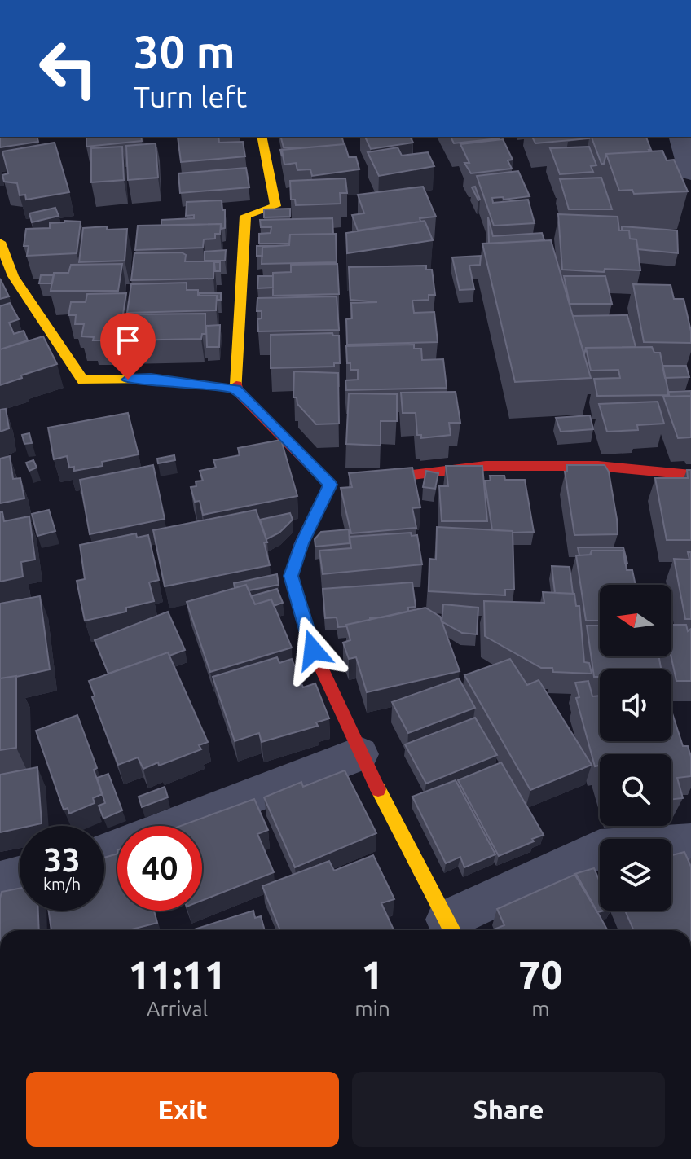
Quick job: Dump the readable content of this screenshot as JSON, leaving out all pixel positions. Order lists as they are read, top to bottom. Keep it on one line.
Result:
{"north":"left","page":{"turn":["30 m","Turn left"],"speed":"33 km/h","limit":"40","eta":["11:11","Arrival","1","min","70","m"],"buttons":["Exit","Share"]}}
